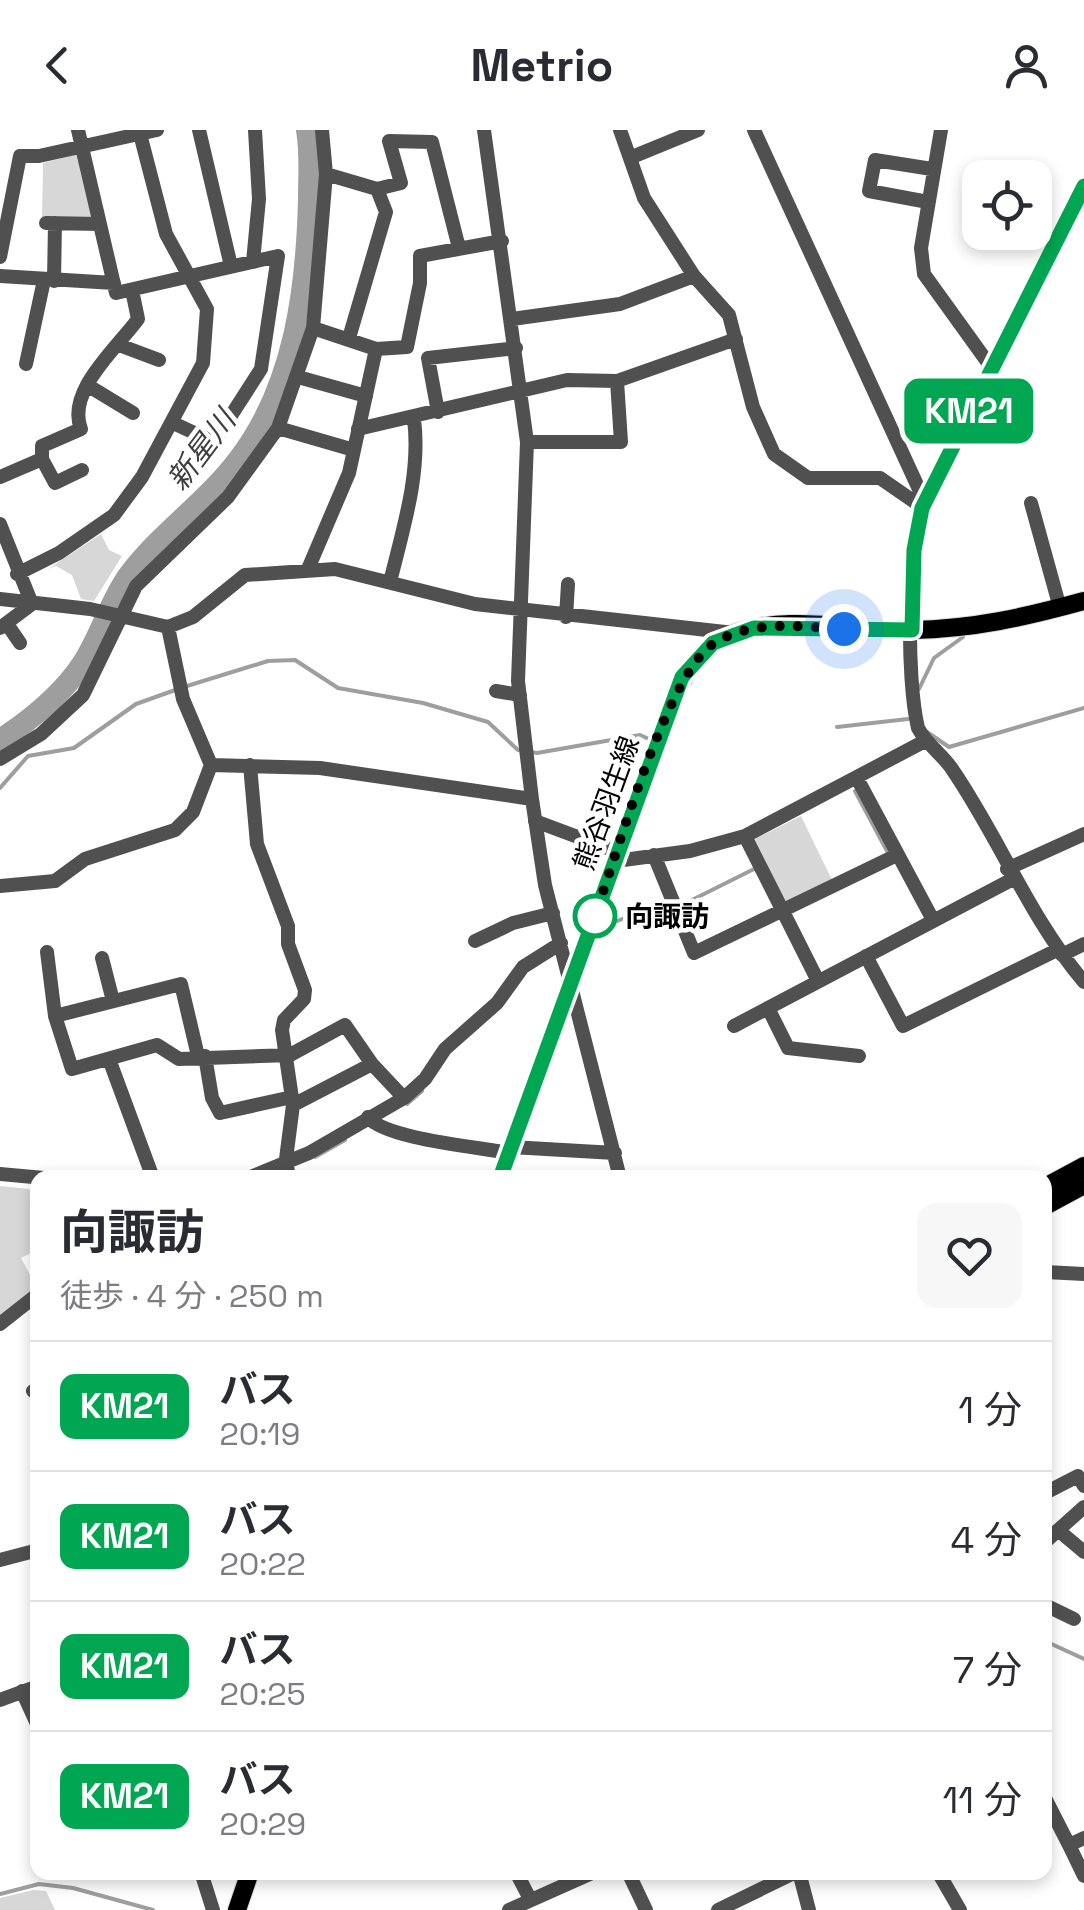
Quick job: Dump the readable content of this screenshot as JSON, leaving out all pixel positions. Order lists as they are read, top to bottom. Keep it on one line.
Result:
{"streets":{"main road":["熊谷羽生線"]},"water":["新星川"],"places":["向諏訪"],"lines":["bus line KM21"],"page":{"header":"Metrio","on_map":"KM21","heading":["向諏訪","徒歩 · 4 分 · 250 m"],"list":[{"mark":"KM21","name":"バス","note":"20:19","value":"1 分"},{"mark":"KM21","name":"バス","note":"20:22","value":"4 分"},{"mark":"KM21","name":"バス","note":"20:25","value":"7 分"},{"mark":"KM21","name":"バス","note":"20:29","value":"11 分"}]}}
